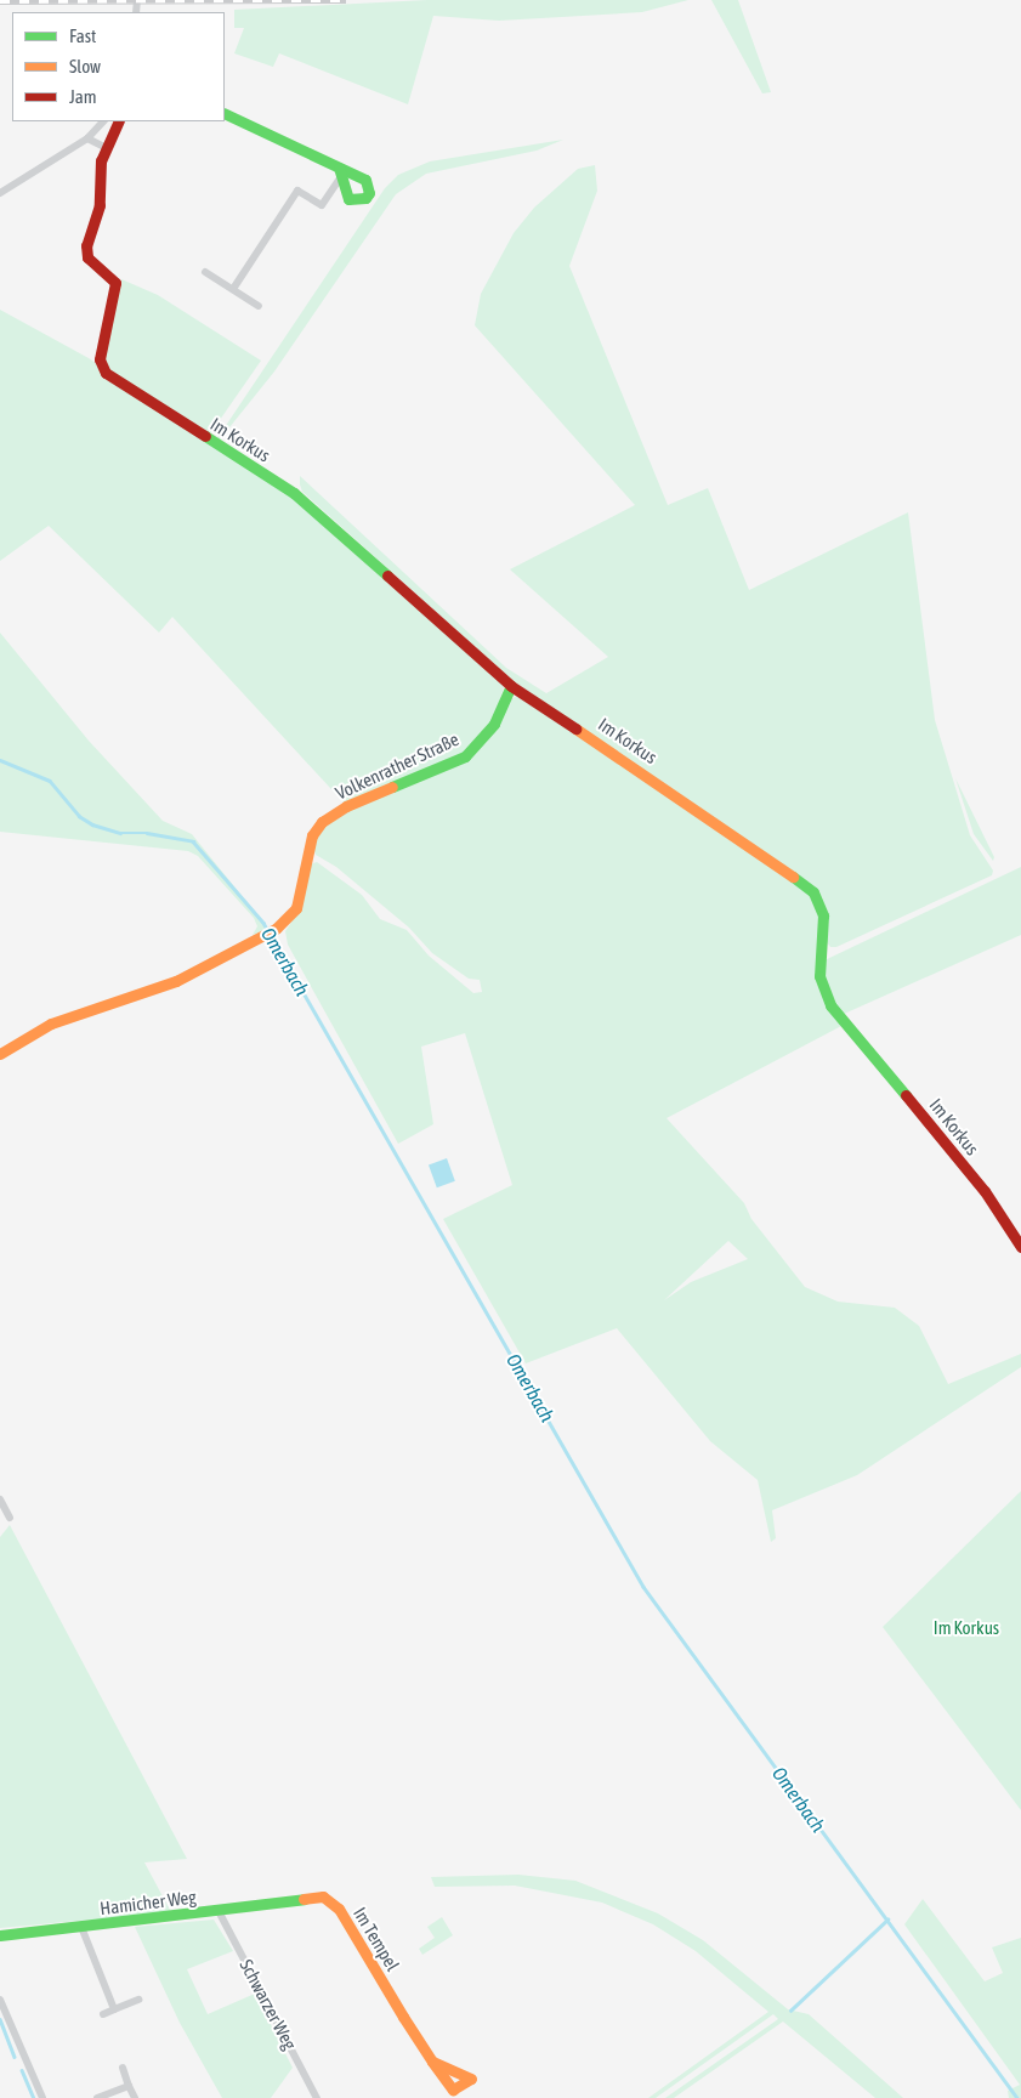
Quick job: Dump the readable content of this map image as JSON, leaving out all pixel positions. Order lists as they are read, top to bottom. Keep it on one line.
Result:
{"streets":{"street":["Im Korkus","Volkenrather Straße","Hamicher Weg","Im Tempel","Schwarzer Weg"]},"crossings":[["Im Korkus","Volkenrather Straße"],["Hamicher Weg","Im Tempel"],["Hamicher Weg","Schwarzer Weg"],["Im Tempel","Schwarzer Weg"]],"water":["Omerbach"],"parks":["Im Korkus"],"legend":["Fast","Slow","Jam"]}
